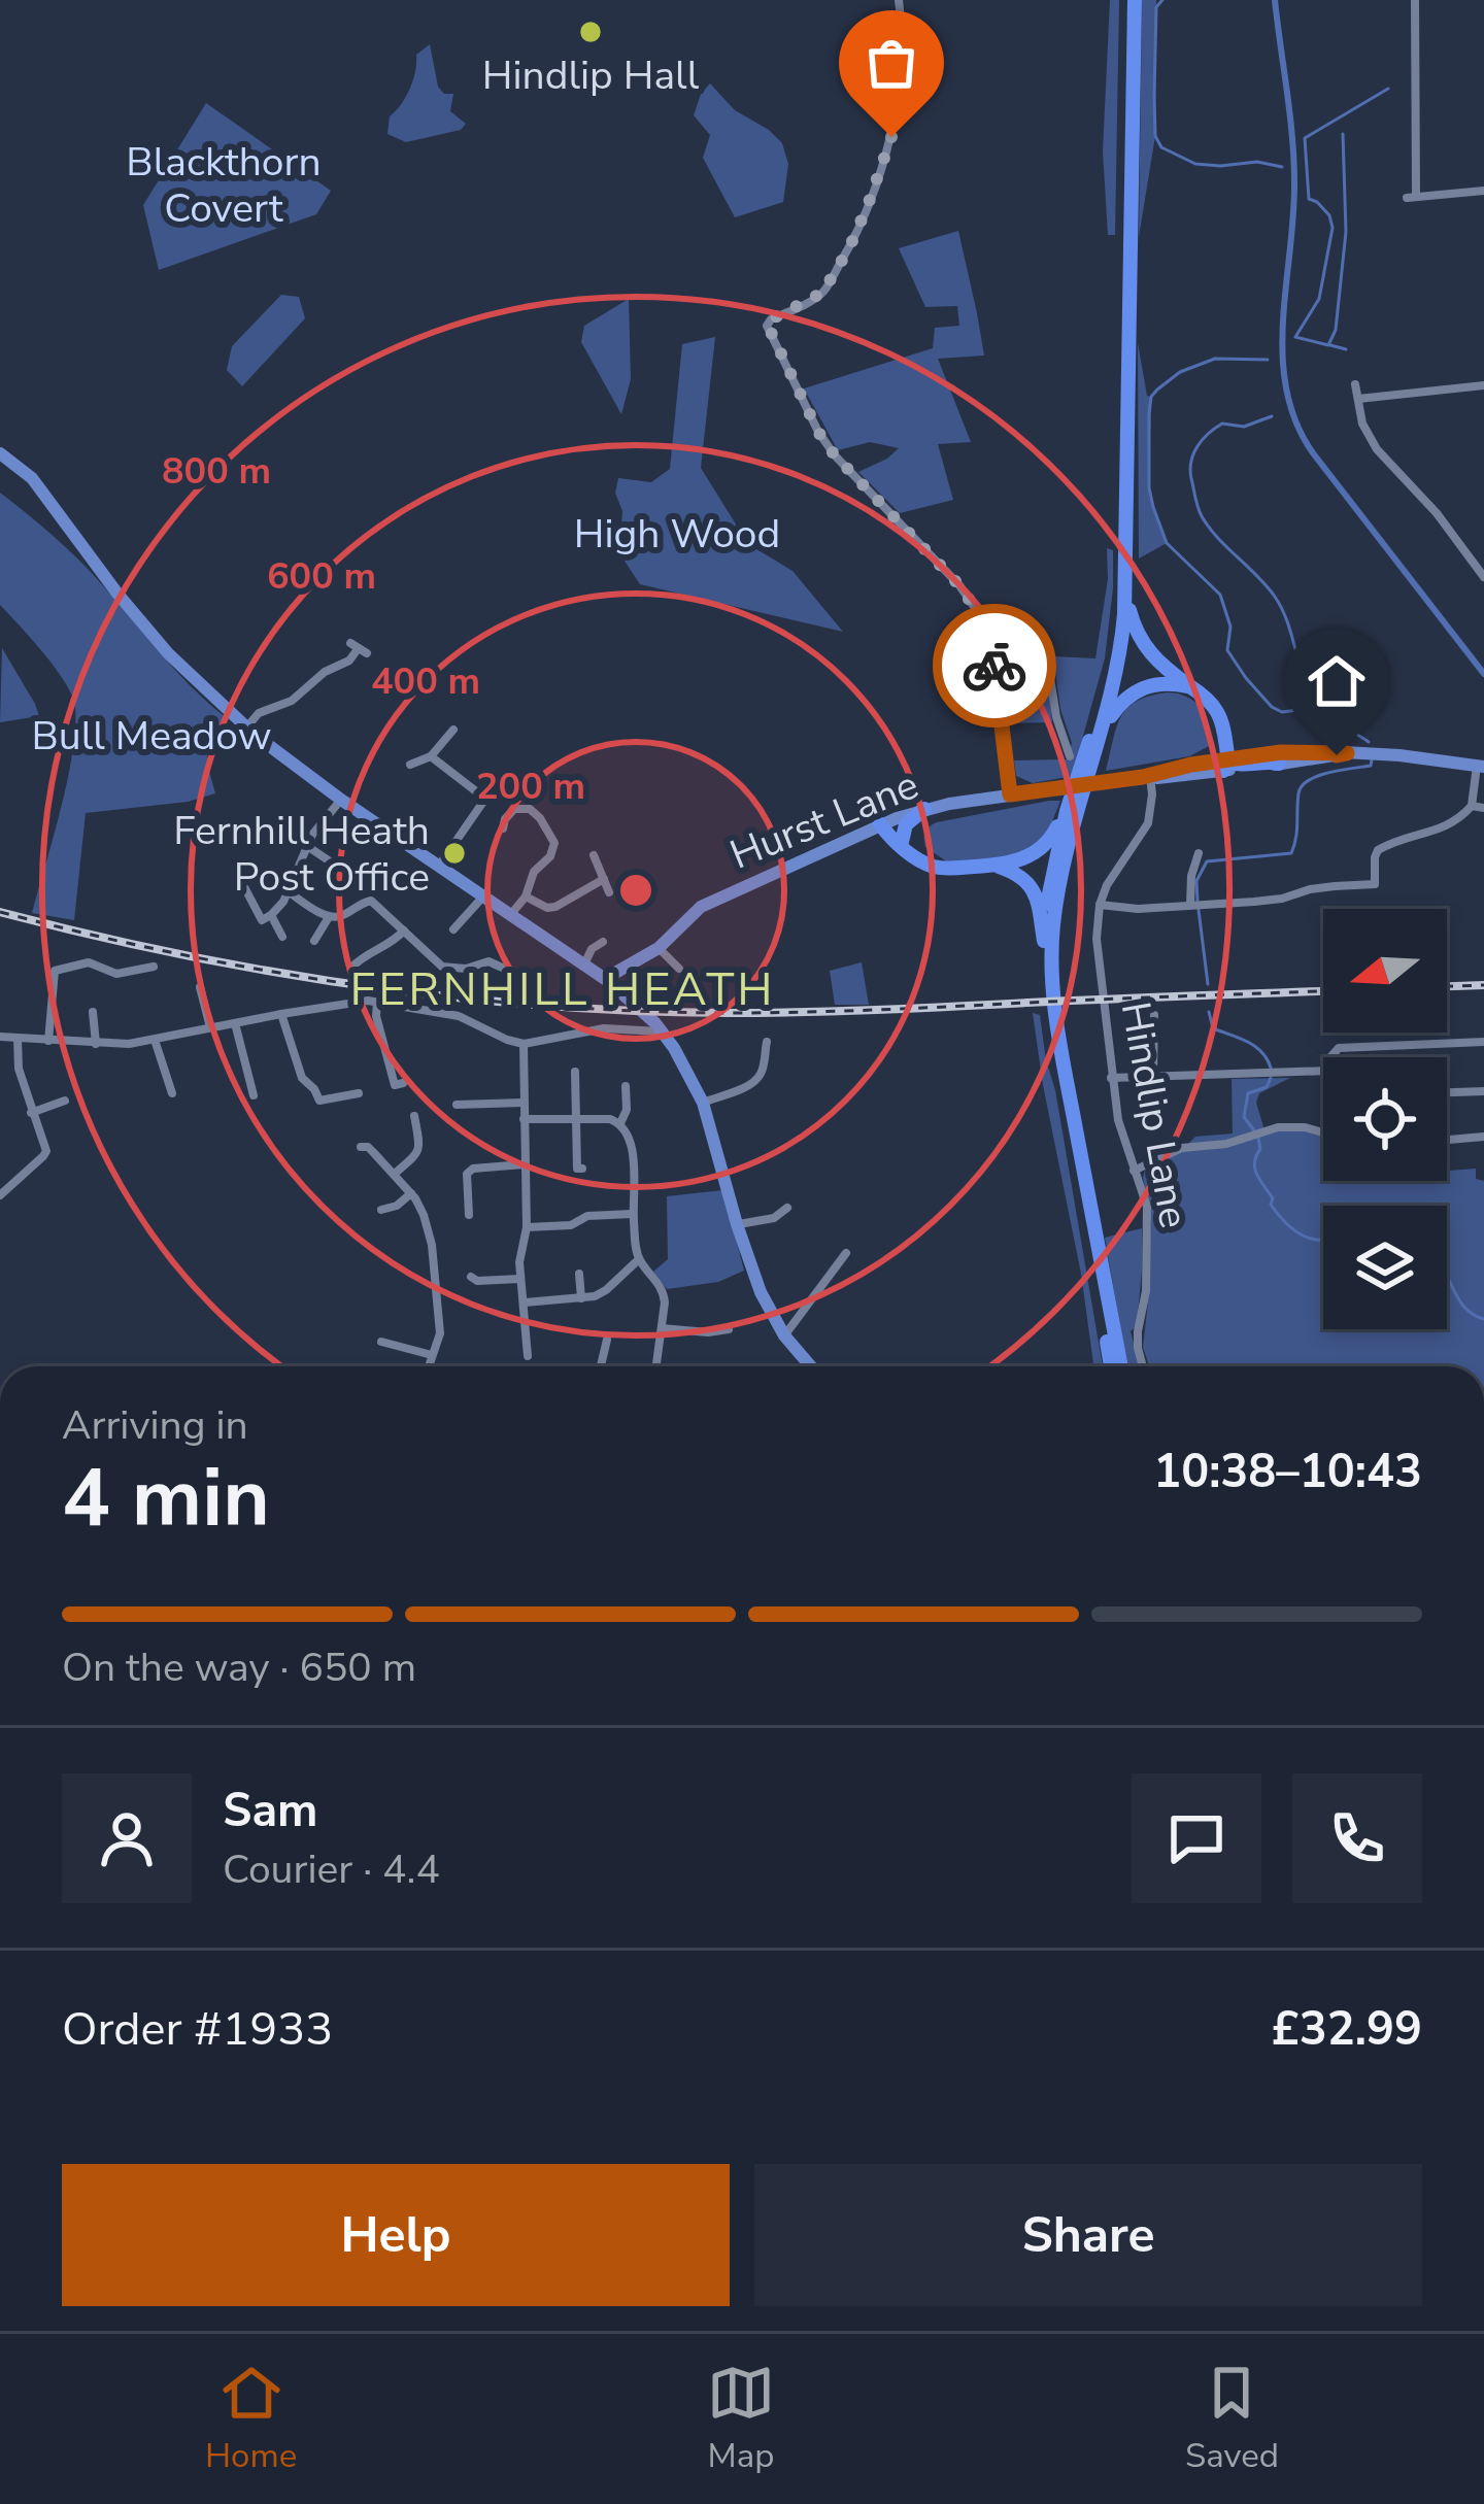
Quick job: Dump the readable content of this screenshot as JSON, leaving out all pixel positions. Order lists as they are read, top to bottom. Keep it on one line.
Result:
{"streets":{"main road":["Hurst Lane"],"street":["Hindlip Lane"]},"crossings":[["Hurst Lane","Hindlip Lane"]],"districts":["FERNHILL HEATH"],"parks":["Blackthorn Covert","High Wood","Bull Meadow"],"places":["Hindlip Hall","Fernhill Heath Post Office"],"north":"left","page":{"heading":["4 min","Arriving in","10:38–10:43"],"panel":["Sam","Courier · 4.4","Order #1933","£32.99"],"bar":"On the way · 650 m","buttons":["Help","Share"],"tabs":["Home","Map","Saved"]},"rings":["800 m","600 m","400 m","200 m"]}
